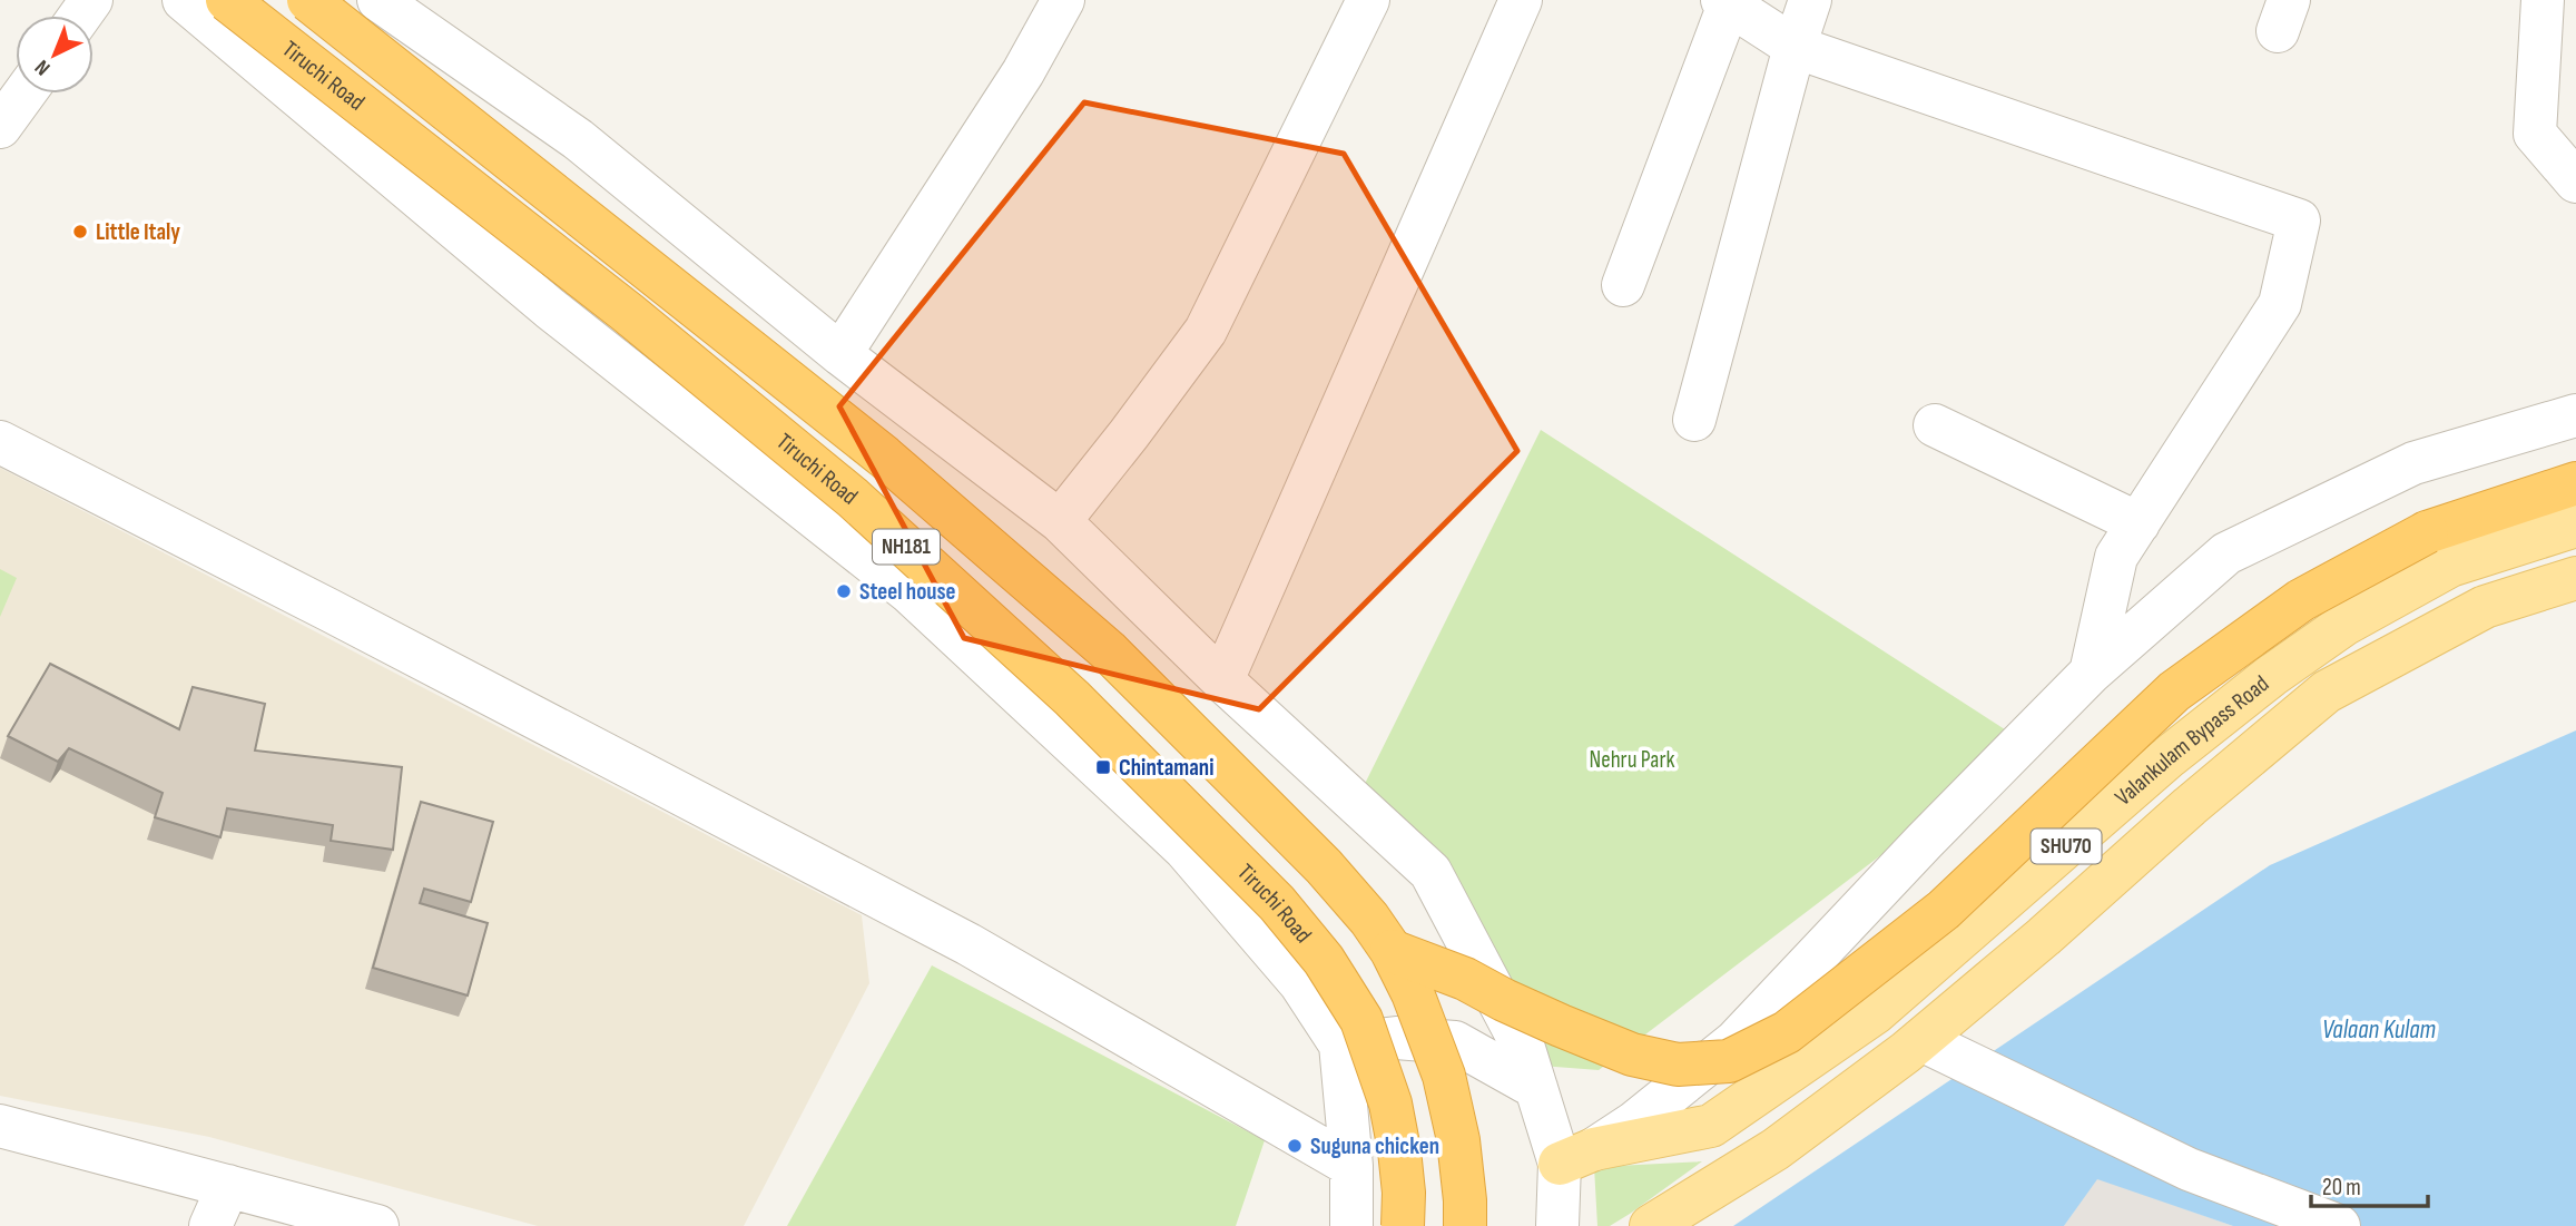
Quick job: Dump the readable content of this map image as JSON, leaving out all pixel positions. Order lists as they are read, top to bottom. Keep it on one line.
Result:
{"streets":{"highway":["Tiruchi Road","NH181"],"main road":["Valankulam Bypass Road","SHU70"]},"water":["Valaan Kulam"],"parks":["Nehru Park"],"places":{"other":["Little Italy","Steel house","Suguna chicken"],"transit":["Chintamani"]},"scale_bar":"20 m","north":"bottom left"}
